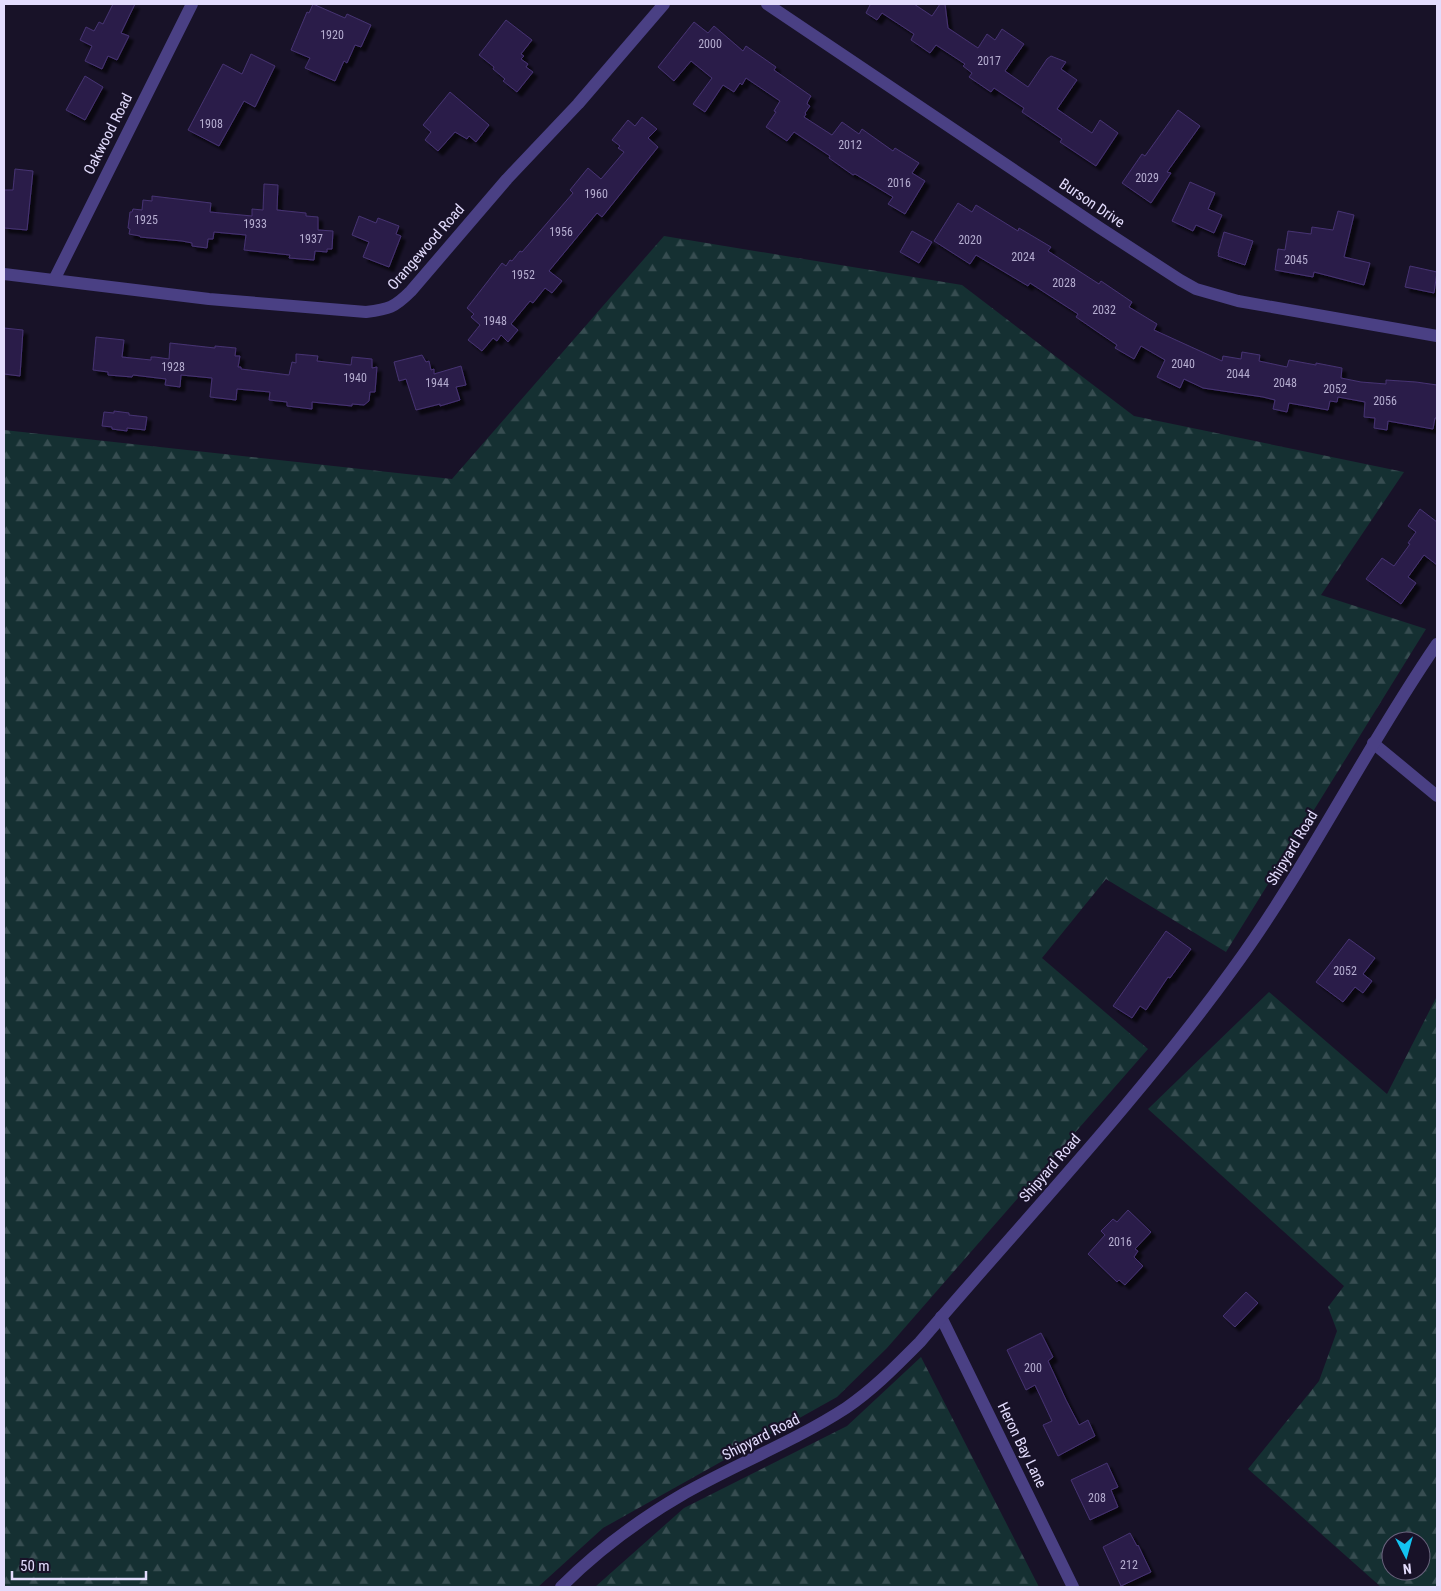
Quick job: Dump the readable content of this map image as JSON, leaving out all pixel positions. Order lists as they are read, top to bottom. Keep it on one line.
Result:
{"streets":{"street":["Oakwood Road","Burson Drive","Orangewood Road","Shipyard Road","Heron Bay Lane"]},"crossings":[["Oakwood Road","Orangewood Road"],["Shipyard Road","Heron Bay Lane"]],"house_numbers":["1920","2000","2017","1908","2012","2029","2016","1960","1925","1933","1956","1937","2020","2024","2045","1952","2028","2032","1948","2040","1928","2044","1940","1944","2048","2052","2056","2052","2016","200","208","212"],"scale_bar":"50 m","north":"bottom"}
